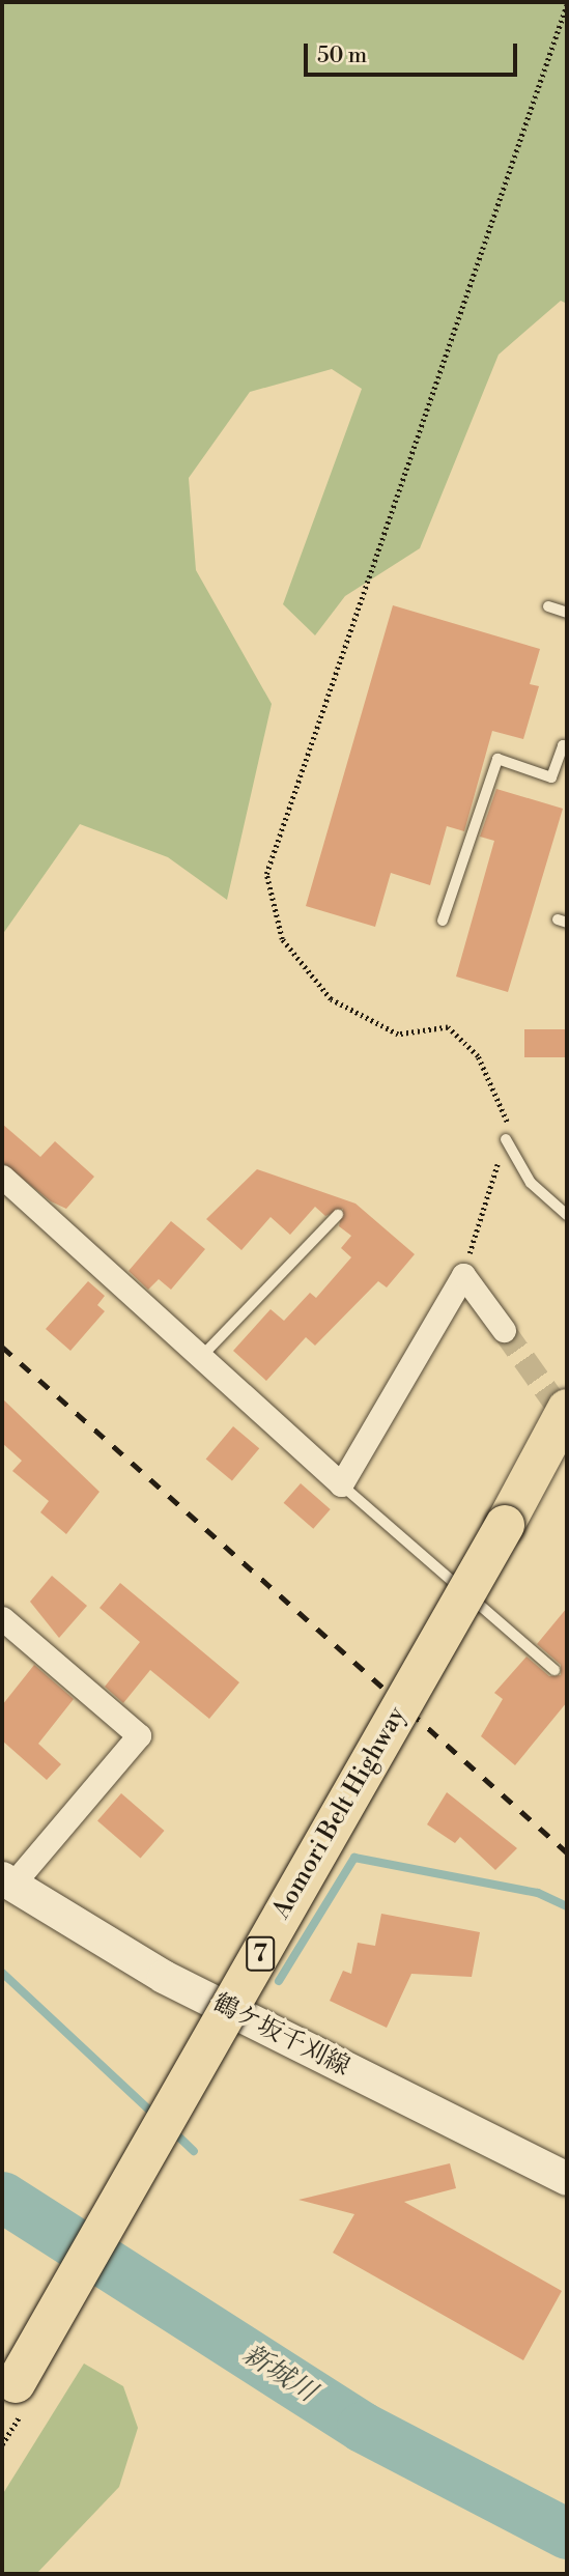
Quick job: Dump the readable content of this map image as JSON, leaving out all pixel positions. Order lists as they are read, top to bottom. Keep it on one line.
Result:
{"streets":{"highway":["Aomori Belt Highway","7"],"main road":["鶴ケ坂千刈線"]},"water":["新城川"],"scale_bar":"50 m"}
